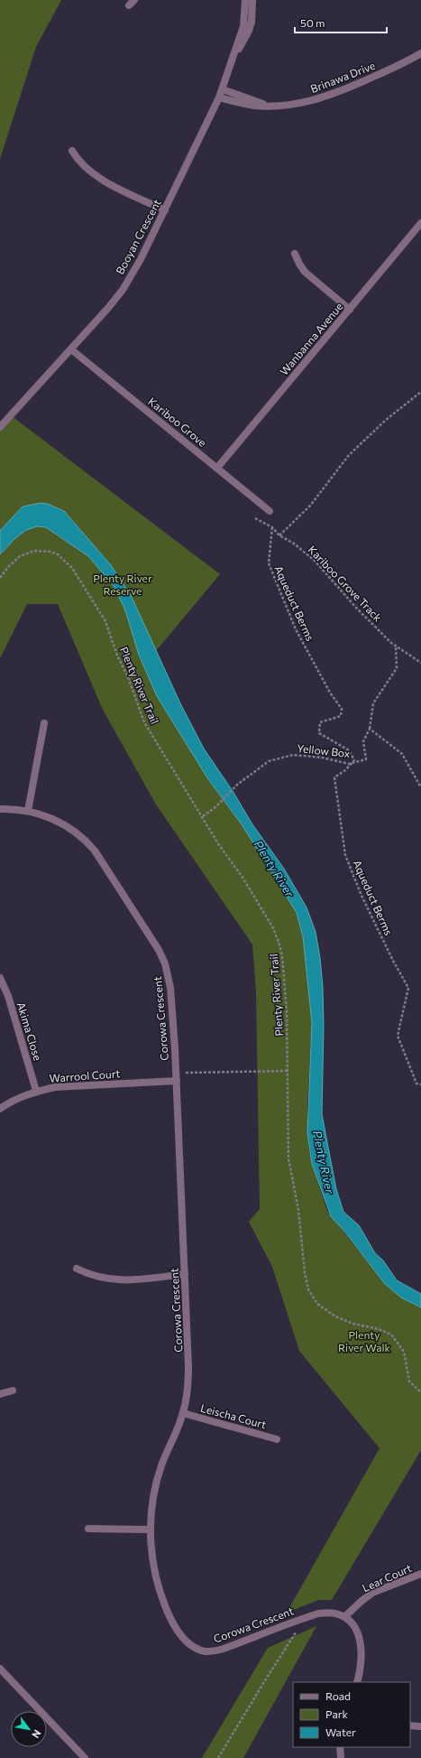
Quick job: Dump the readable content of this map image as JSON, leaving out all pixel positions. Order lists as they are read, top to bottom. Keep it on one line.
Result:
{"streets":{"street":["Brinawa Drive","Booyan Crescent","Wanbanna Avenue","Kariboo Grove","Corowa Crescent","Akima Close","Warrool Court","Leischa Court","Lear Court"],"path":["Kariboo Grove Track","Aqueduct Berms","Plenty River Trail","Yellow Box"]},"crossings":[["Brinawa Drive","Booyan Crescent"],["Booyan Crescent","Kariboo Grove"],["Wanbanna Avenue","Kariboo Grove"],["Kariboo Grove Track","Aqueduct Berms"],["Kariboo Grove Track","Yellow Box"],["Aqueduct Berms","Yellow Box"],["Plenty River Trail","Yellow Box"],["Corowa Crescent","Warrool Court"],["Corowa Crescent","Leischa Court"],["Corowa Crescent","Lear Court"],["Akima Close","Warrool Court"]],"water":["Plenty River"],"parks":["Plenty River Reserve","Plenty River Walk"],"legend":["Road","Park","Water"],"scale_bar":"50 m","north":"bottom right"}
